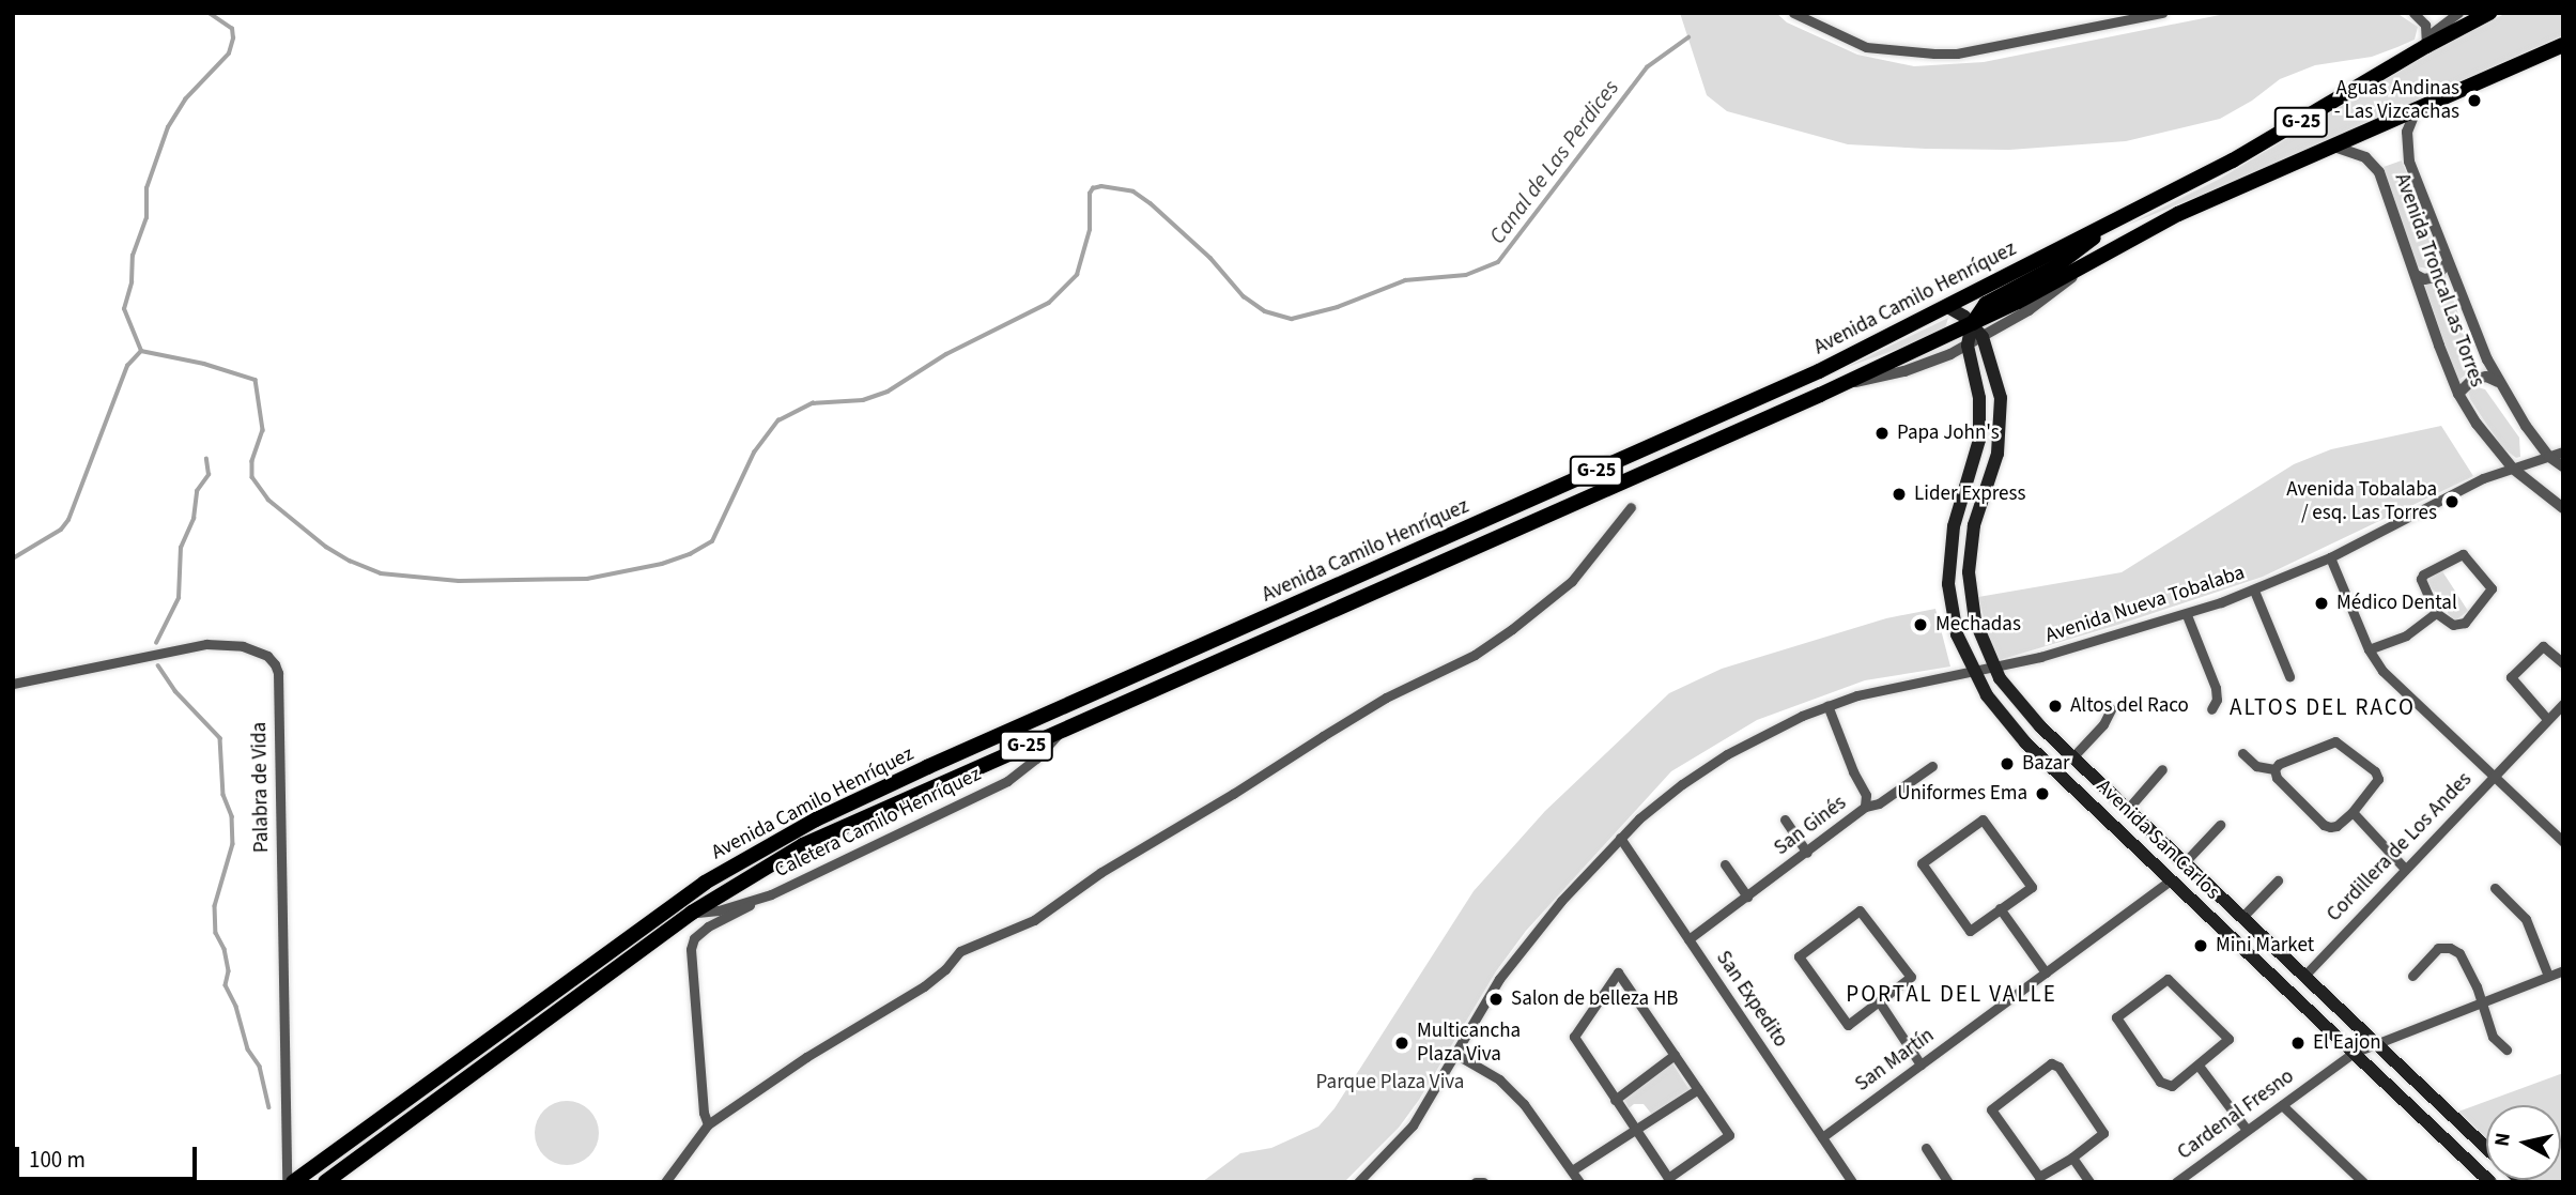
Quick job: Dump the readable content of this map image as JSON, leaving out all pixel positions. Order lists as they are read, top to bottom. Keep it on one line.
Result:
{"streets":{"main road":["G-25","Avenida Camilo Henríquez","Avenida San Carlos"],"street":["Avenida Troncal Las Torres","Avenida Nueva Tobalaba","Palabra de Vida","Caletera Camilo Henríquez","San Ginés","Cordillera de Los Andes","San Expedito","San Martín","Cardenal Fresno"]},"crossings":[["Avenida Troncal Las Torres","Avenida Camilo Henríquez"],["Avenida Troncal Las Torres","Avenida Nueva Tobalaba"],["Avenida Camilo Henríquez","Caletera Camilo Henríquez"],["Avenida Camilo Henríquez","Avenida San Carlos"],["Avenida Nueva Tobalaba","San Ginés"],["Avenida Nueva Tobalaba","Avenida San Carlos"],["Avenida Nueva Tobalaba","San Expedito"],["San Ginés","San Expedito"],["Avenida San Carlos","Cordillera de Los Andes"],["Avenida San Carlos","San Martín"],["Avenida San Carlos","Cardenal Fresno"],["San Expedito","San Martín"]],"districts":["ALTOS DEL RACO","PORTAL DEL VALLE"],"water":["Canal de Las Perdices"],"parks":["Parque Plaza Viva"],"places":["Aguas Andinas - Las Vizcachas","Papa John's","Lider Express","Avenida Tobalaba / esq. Las Torres","Médico Dental","Mechadas","Altos del Raco","Bazar","Uniformes Ema","Mini Market","Salon de belleza HB","Multicancha Plaza Viva","El Eajon"],"scale_bar":"100 m","north":"left"}
